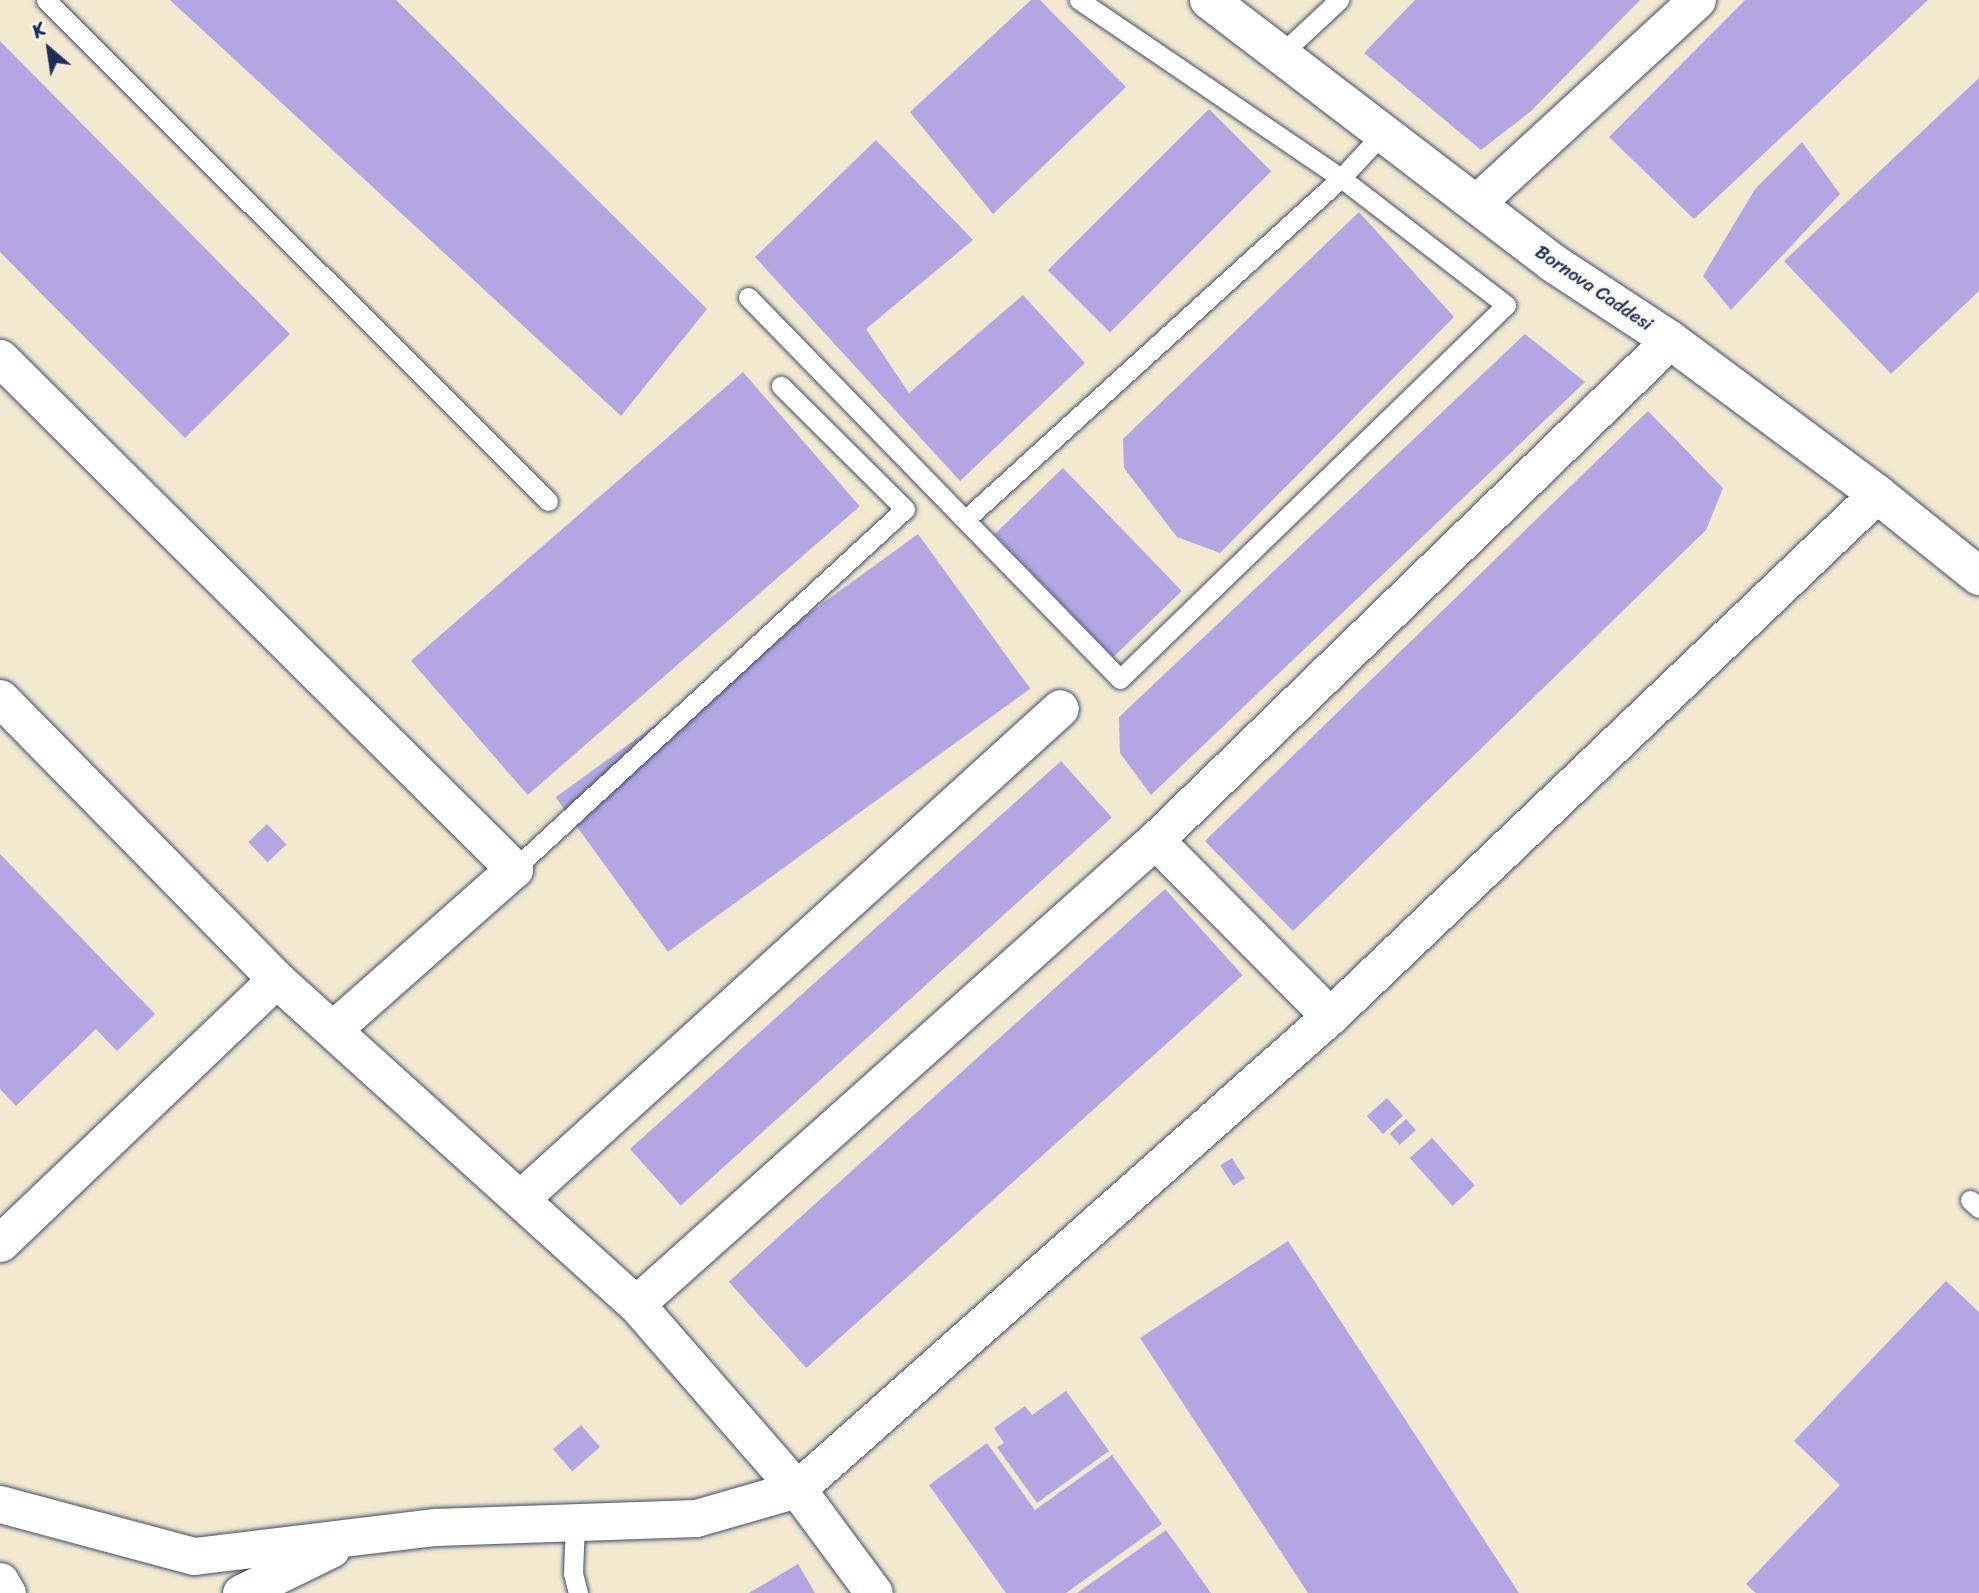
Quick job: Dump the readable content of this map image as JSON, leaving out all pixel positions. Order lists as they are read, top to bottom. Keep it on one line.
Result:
{"streets":{"main road":["Bornova Caddesi"]},"north":"top left"}
